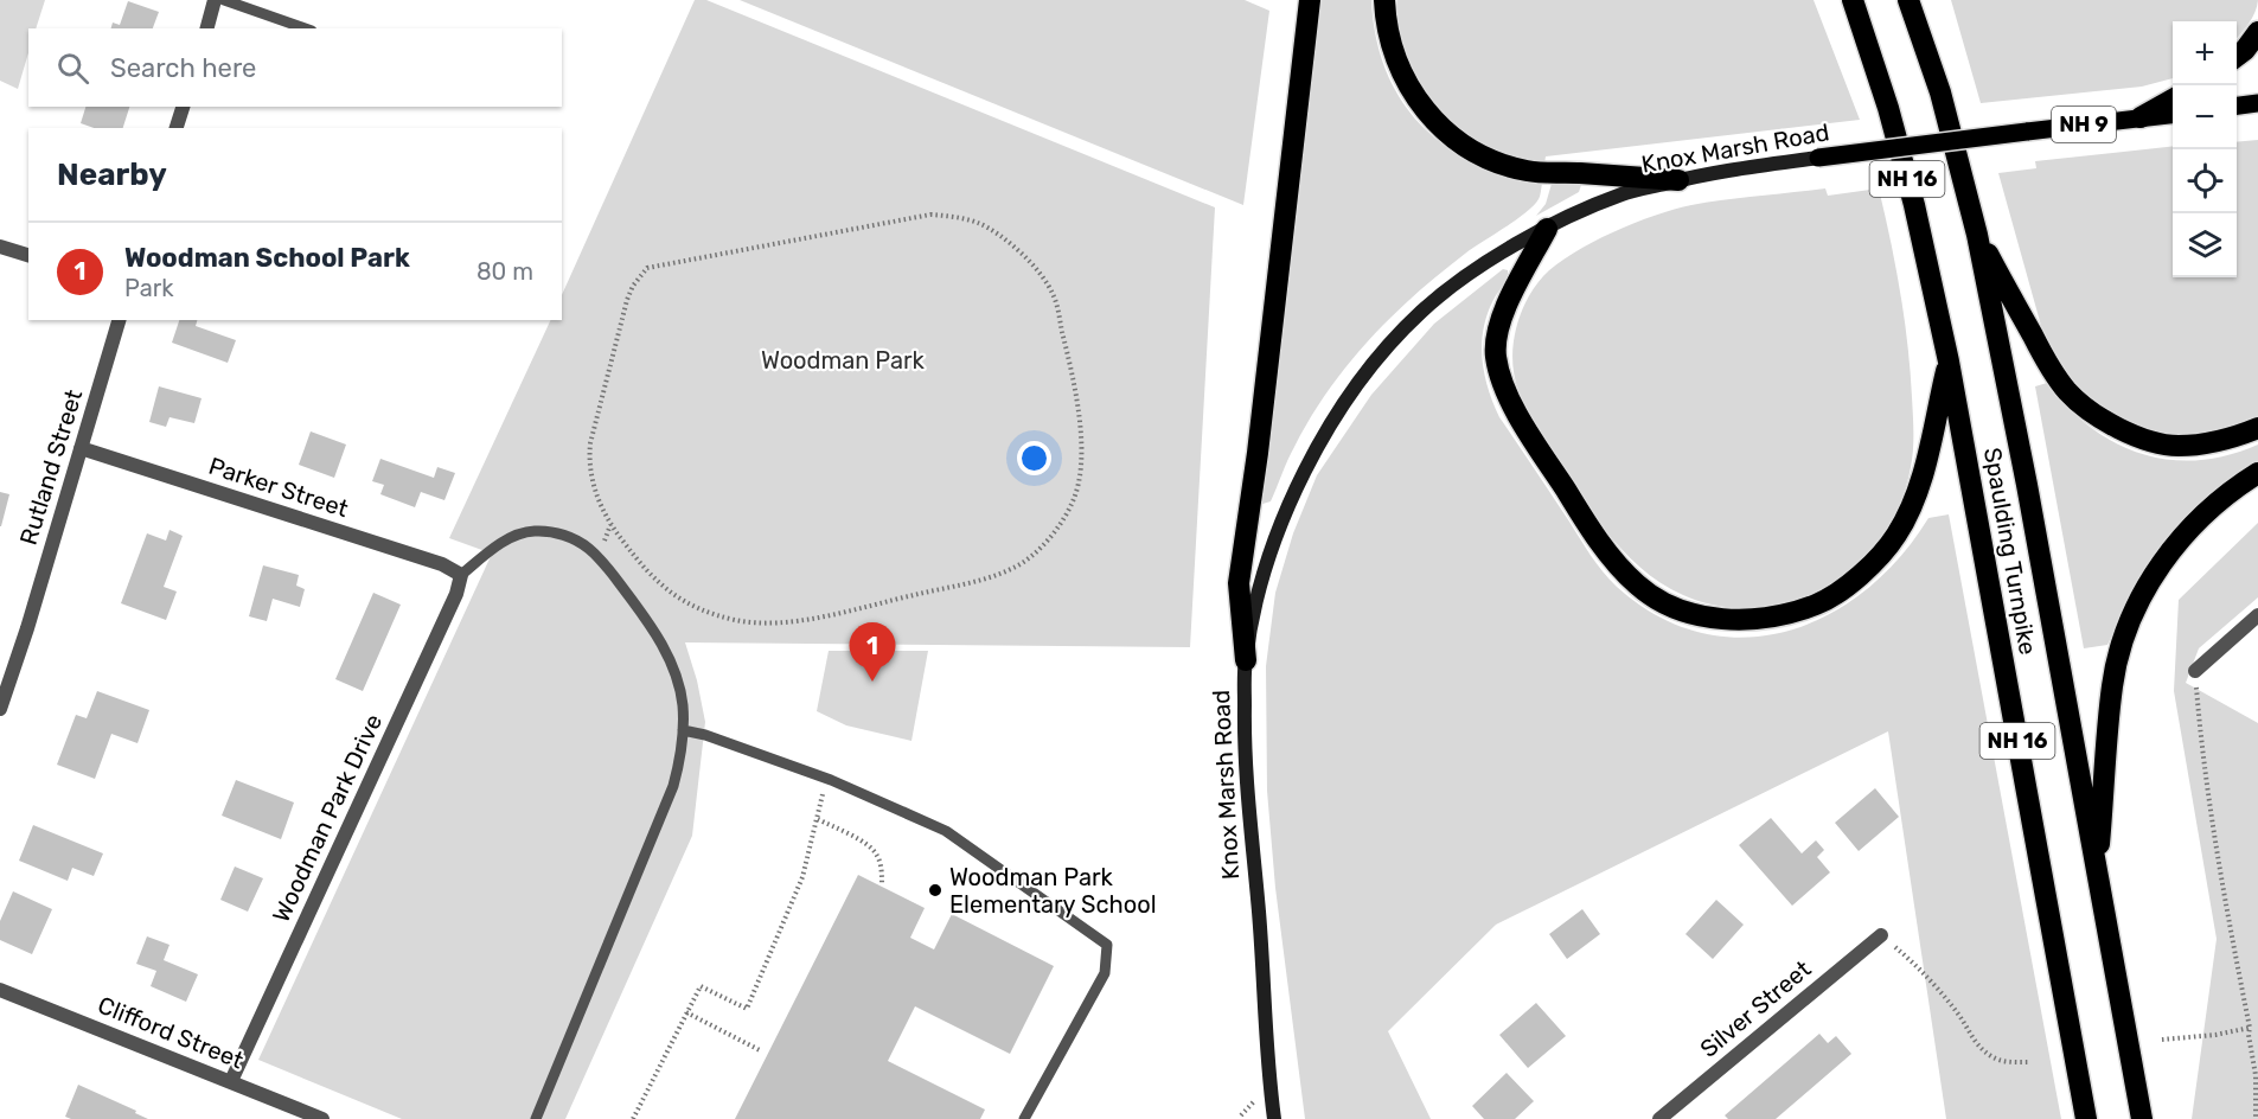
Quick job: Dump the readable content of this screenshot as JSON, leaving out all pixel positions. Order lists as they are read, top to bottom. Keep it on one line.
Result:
{"streets":{"highway":["NH 16","Spaulding Turnpike"],"main road":["NH 9","Knox Marsh Road"],"street":["Rutland Street","Parker Street","Woodman Park Drive","Silver Street","Clifford Street"]},"crossings":[["Rutland Street","Parker Street"],["Parker Street","Woodman Park Drive"],["Woodman Park Drive","Clifford Street"]],"parks":["Woodman Park"],"places":["Woodman Park Elementary School"],"page":{"map_buttons":["+","−"],"search":"Search here","heading":"Nearby","list":[{"mark":"1","name":"Woodman School Park","note":"Park","value":"80 m"}],"pins":"1"}}
